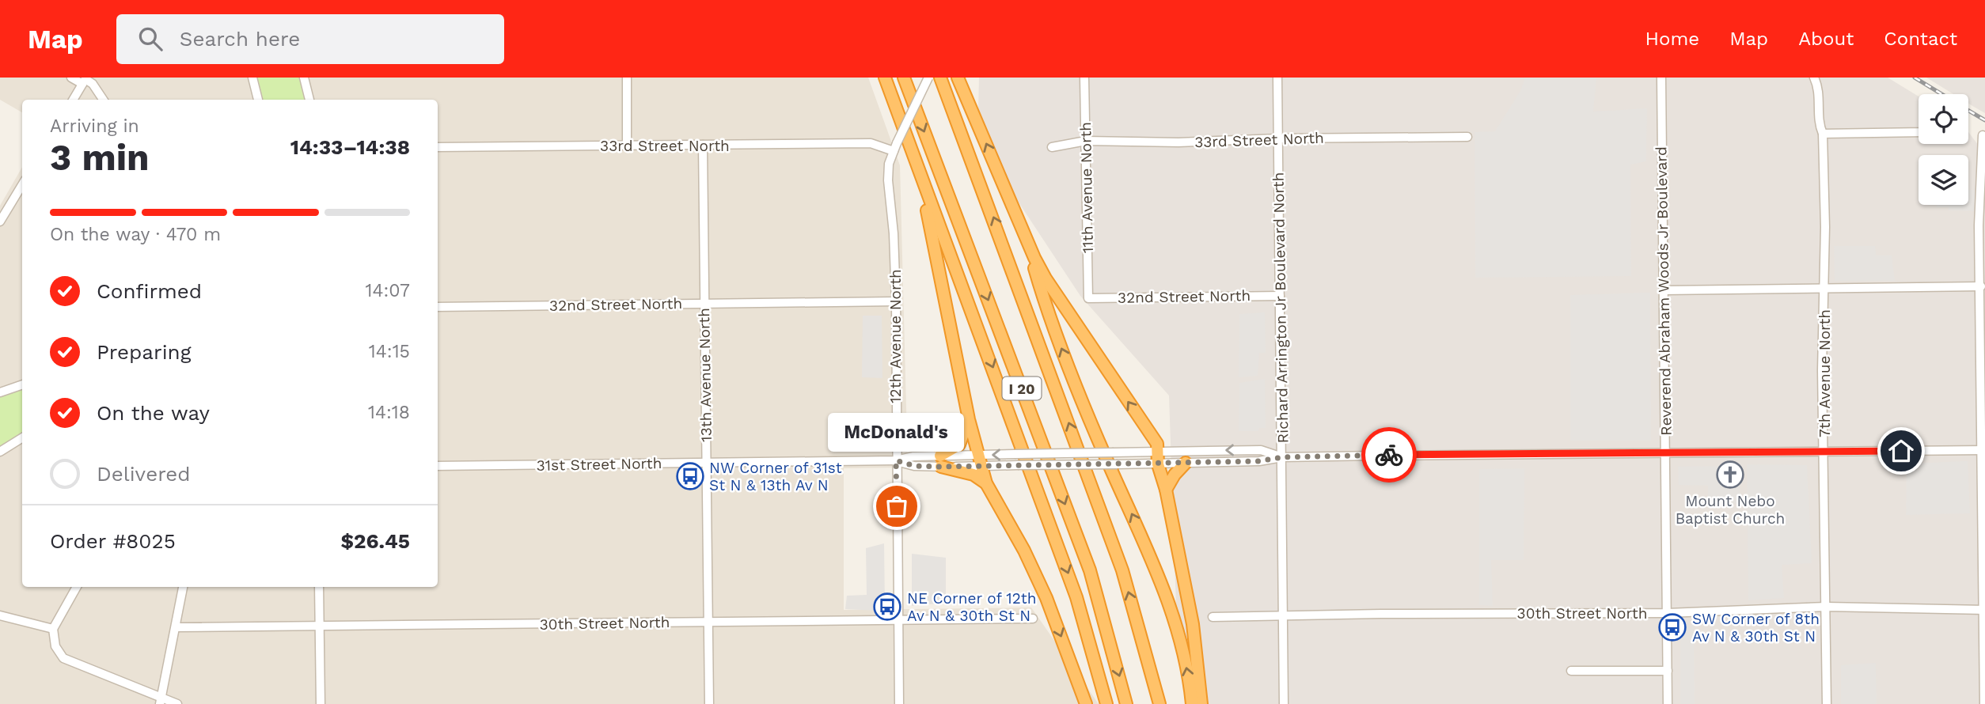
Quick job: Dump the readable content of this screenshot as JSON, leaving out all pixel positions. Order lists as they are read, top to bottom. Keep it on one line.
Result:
{"streets":{"highway":["I 20"],"street":["33rd Street North","11th Avenue North","Reverend Abraham Woods Jr Boulevard","32nd Street North","Richard Arrington Jr Boulevard North","12th Avenue North","7th Avenue North","13th Avenue North","31st Street North","30th Street North"]},"crossings":[["33rd Street North","11th Avenue North"],["33rd Street North","Richard Arrington Jr Boulevard North"],["33rd Street North","12th Avenue North"],["33rd Street North","13th Avenue North"],["11th Avenue North","32nd Street North"],["Reverend Abraham Woods Jr Boulevard","31st Street North"],["Reverend Abraham Woods Jr Boulevard","30th Street North"],["32nd Street North","Richard Arrington Jr Boulevard North"],["32nd Street North","12th Avenue North"],["32nd Street North","13th Avenue North"],["Richard Arrington Jr Boulevard North","31st Street North"],["Richard Arrington Jr Boulevard North","30th Street North"],["12th Avenue North","31st Street North"],["12th Avenue North","30th Street North"],["7th Avenue North","31st Street North"],["7th Avenue North","30th Street North"],["13th Avenue North","31st Street North"],["13th Avenue North","30th Street North"]],"places":{"church":["Mount Nebo Baptist Church"],"bus stop":["NW Corner of 31st St N & 13th Av N","NE Corner of 12th Av N & 30th St N","SW Corner of 8th Av N & 30th St N"],"other":["McDonald's"]},"page":{"header":"Map","search":"Search here","nav":["Home","Map","About","Contact"],"heading":["3 min","Arriving in","14:33–14:38"],"panel":["Order #8025","$26.45"],"bar":"On the way · 470 m","list":[["Confirmed","14:07"],["Preparing","14:15"],["On the way","14:18"],"Delivered"],"bubble":"McDonald's"}}
